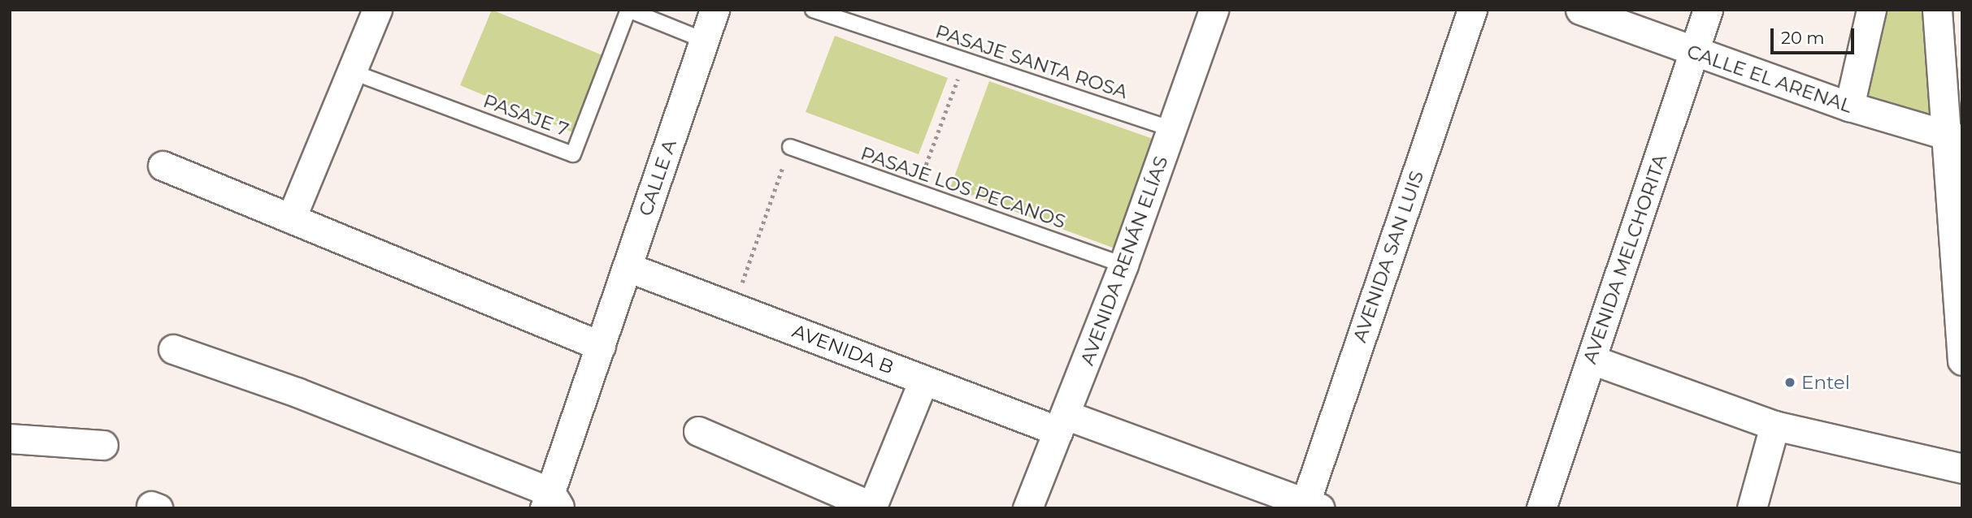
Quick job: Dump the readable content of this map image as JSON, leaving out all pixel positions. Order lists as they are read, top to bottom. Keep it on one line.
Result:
{"streets":{"street":["CALLE EL ARENAL","CALLE A","AVENIDA SAN LUIS","AVENIDA MELCHORITA","AVENIDA RENÁN ELÍAS","AVENIDA B"],"lane":["PASAJE SANTA ROSA","PASAJE 7","PASAJE LOS PECANOS"]},"crossings":[["PASAJE SANTA ROSA","AVENIDA RENÁN ELÍAS"],["CALLE EL ARENAL","AVENIDA MELCHORITA"],["CALLE A","AVENIDA B"],["PASAJE LOS PECANOS","AVENIDA RENÁN ELÍAS"],["AVENIDA SAN LUIS","AVENIDA B"],["AVENIDA RENÁN ELÍAS","AVENIDA B"]],"places":["Entel"],"scale_bar":"20 m"}
